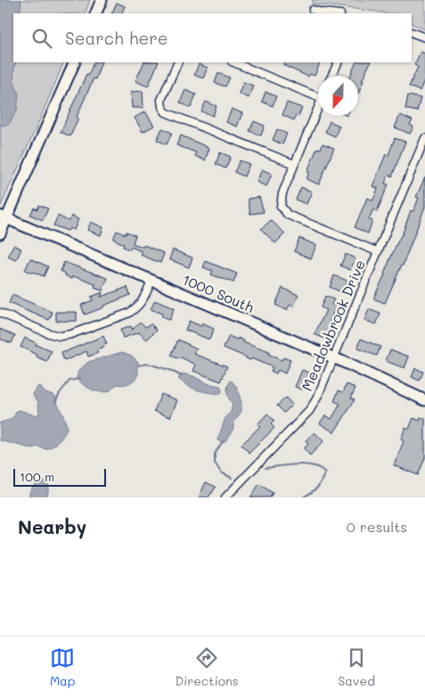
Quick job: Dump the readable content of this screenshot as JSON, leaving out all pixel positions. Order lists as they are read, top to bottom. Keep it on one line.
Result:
{"streets":{"street":["1000 South","Meadowbrook Drive"]},"crossings":[["1000 South","Meadowbrook Drive"]],"scale_bar":"100 m","north":"bottom","page":{"search":"Search here","scale":"100 m","heading":["Nearby","0 results"],"nav":["Map","Directions","Saved"]}}
